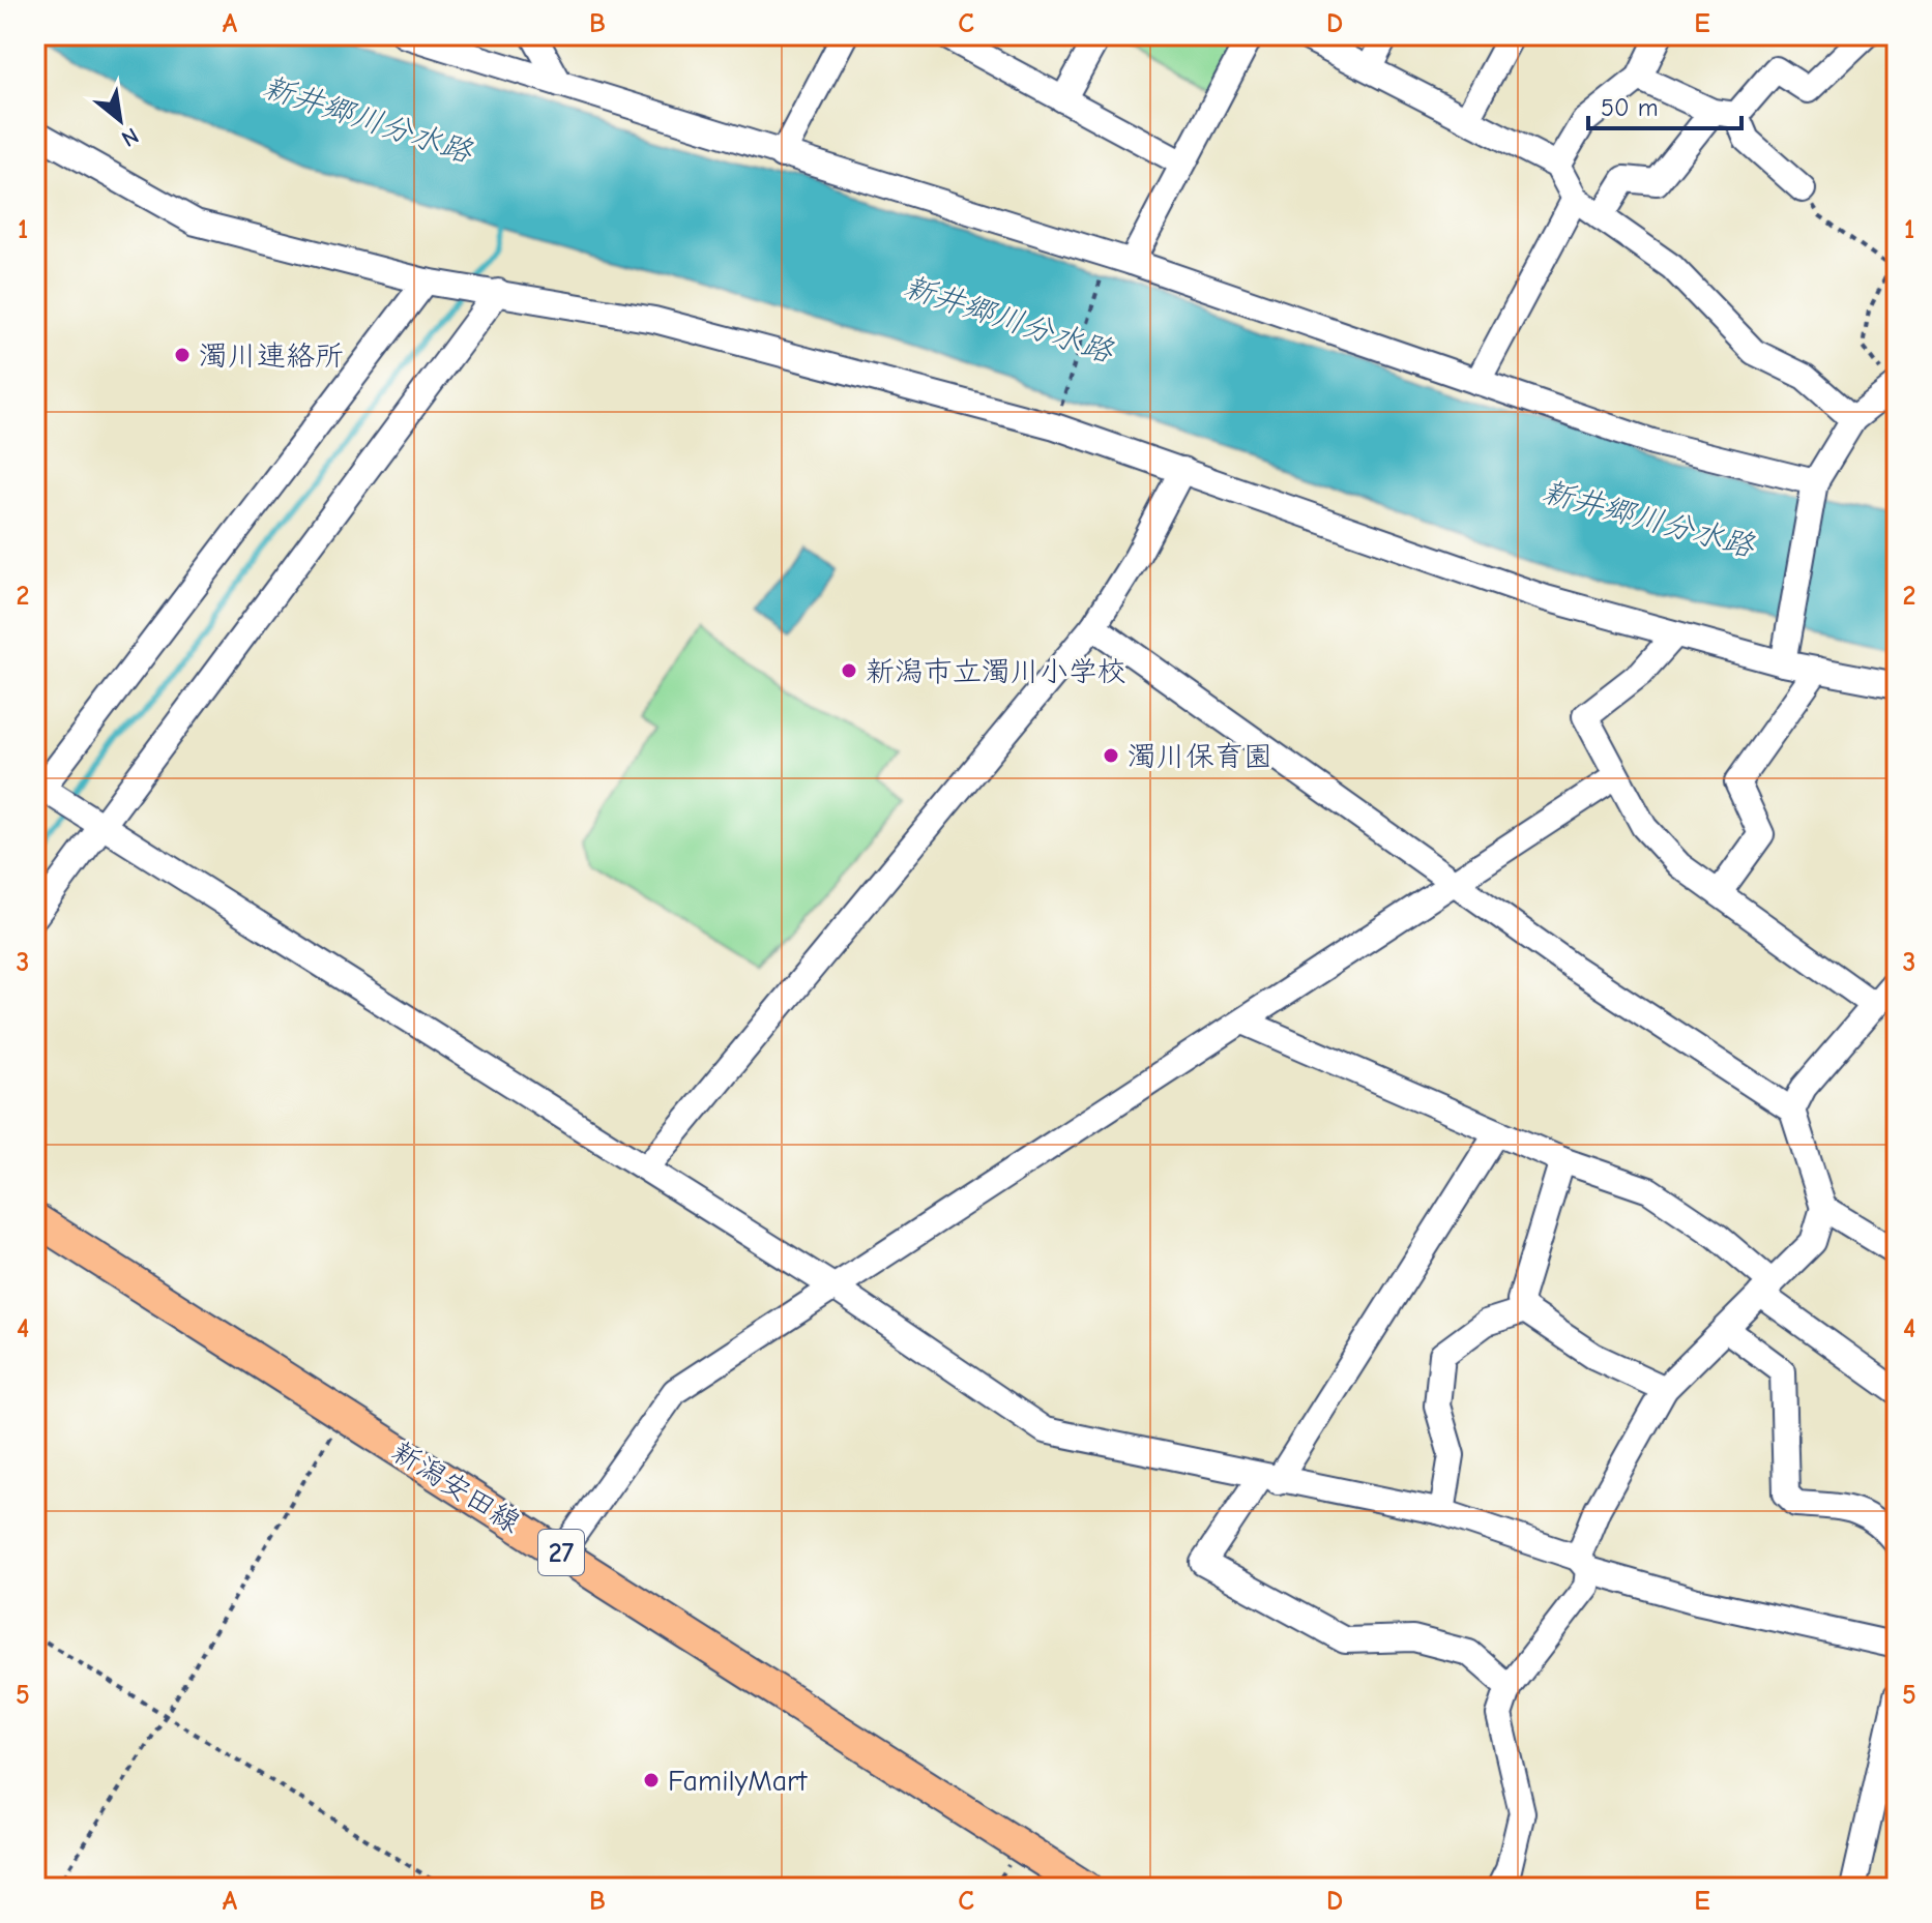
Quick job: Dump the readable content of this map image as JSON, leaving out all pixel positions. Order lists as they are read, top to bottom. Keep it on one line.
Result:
{"streets":{"main road":["新潟安田線","27"]},"water":["新井郷川分水路"],"places":["濁川連絡所","新潟市立濁川小学校","濁川保育園","FamilyMart"],"scale_bar":"50 m","north":"bottom right","grid":{"columns":["A","B","C","D","E"],"rows":["1","2","3","4","5"]}}
